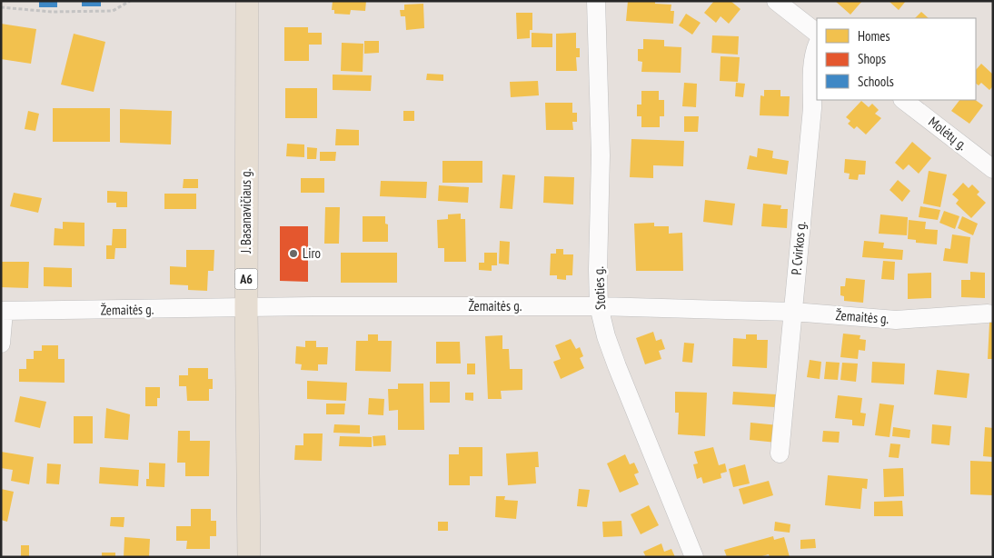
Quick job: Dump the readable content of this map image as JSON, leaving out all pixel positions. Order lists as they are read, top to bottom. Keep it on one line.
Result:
{"streets":{"main road":["J. Basanavičiaus g.","A6"],"street":["Molėtų g.","P. Cvirkos g.","Stoties g.","Žemaitės g."]},"crossings":[["J. Basanavičiaus g.","Žemaitės g."],["P. Cvirkos g.","Žemaitės g."],["Stoties g.","Žemaitės g."]],"places":["Liro"],"legend":["Homes","Shops","Schools"]}
